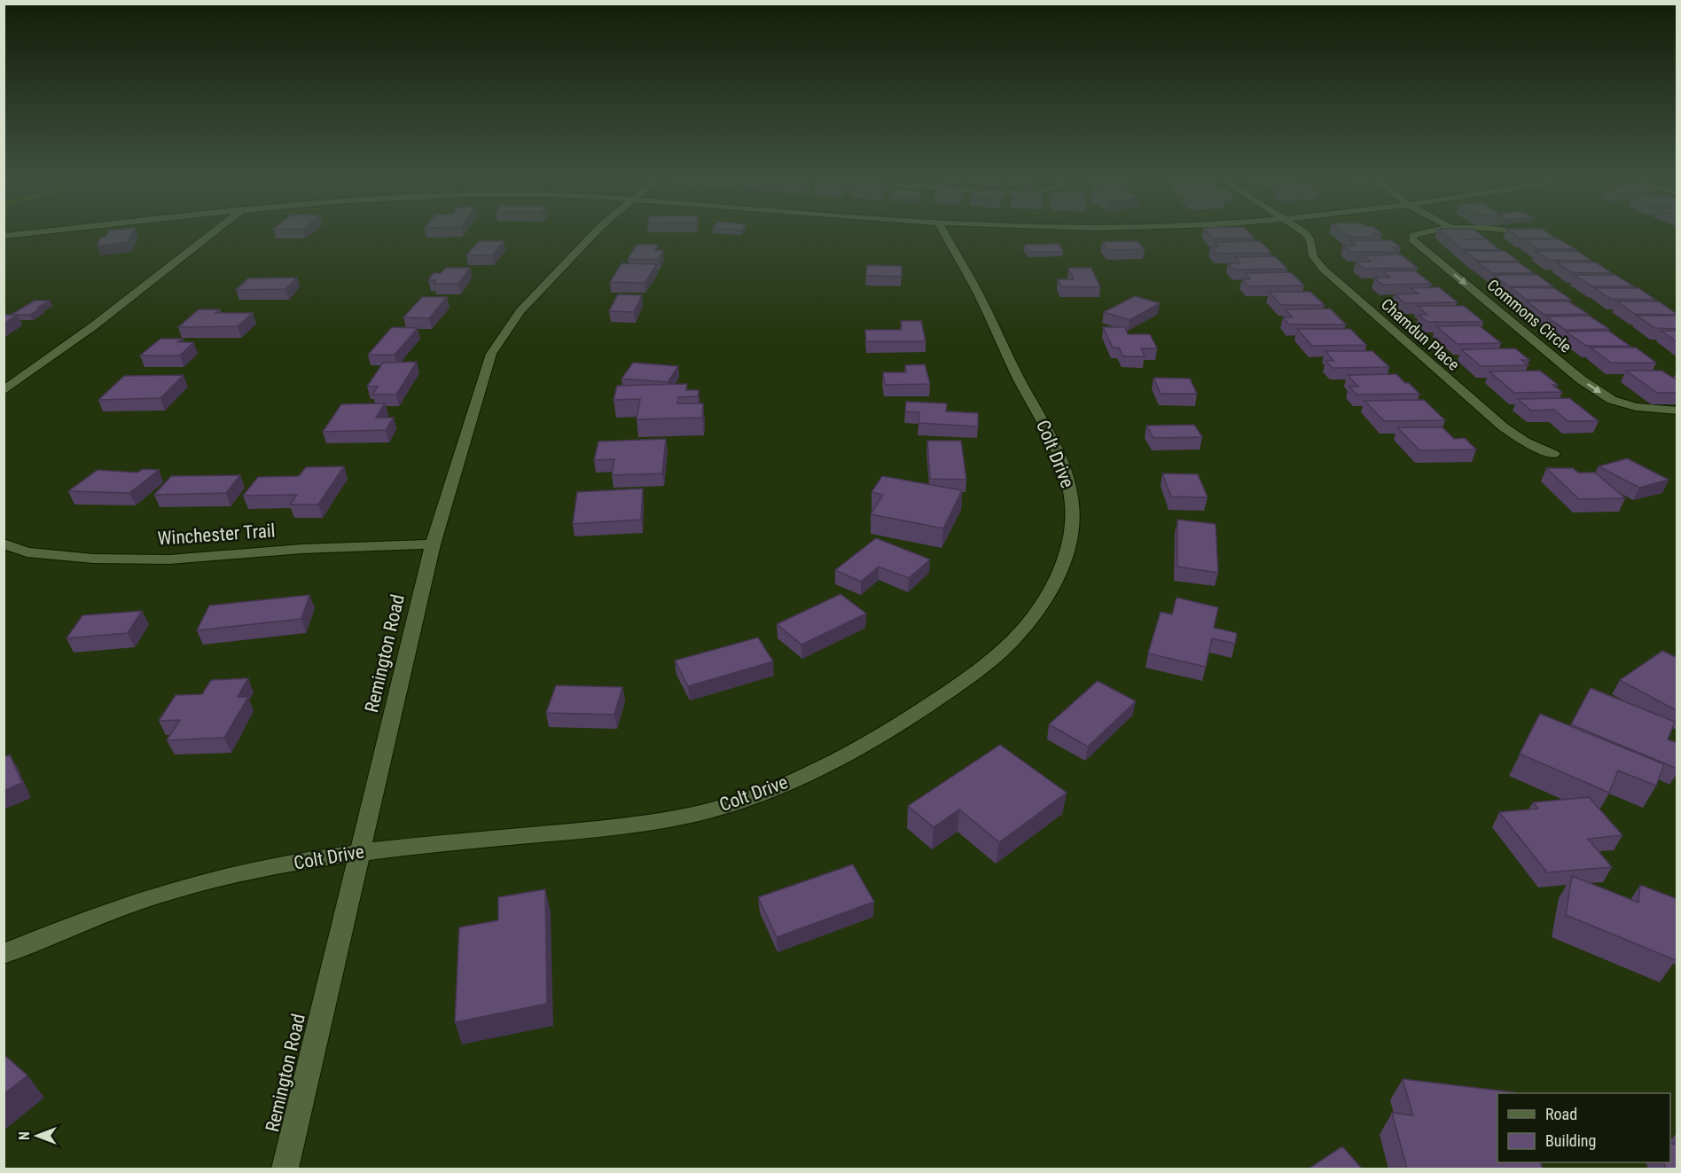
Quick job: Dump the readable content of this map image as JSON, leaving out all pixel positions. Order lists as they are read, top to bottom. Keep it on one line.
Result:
{"streets":{"street":["Commons Circle","Chamdun Place","Colt Drive","Winchester Trail","Remington Road"]},"crossings":[["Colt Drive","Remington Road"],["Winchester Trail","Remington Road"]],"one_way":["Commons Circle"],"legend":["Road","Building"],"north":"left"}
